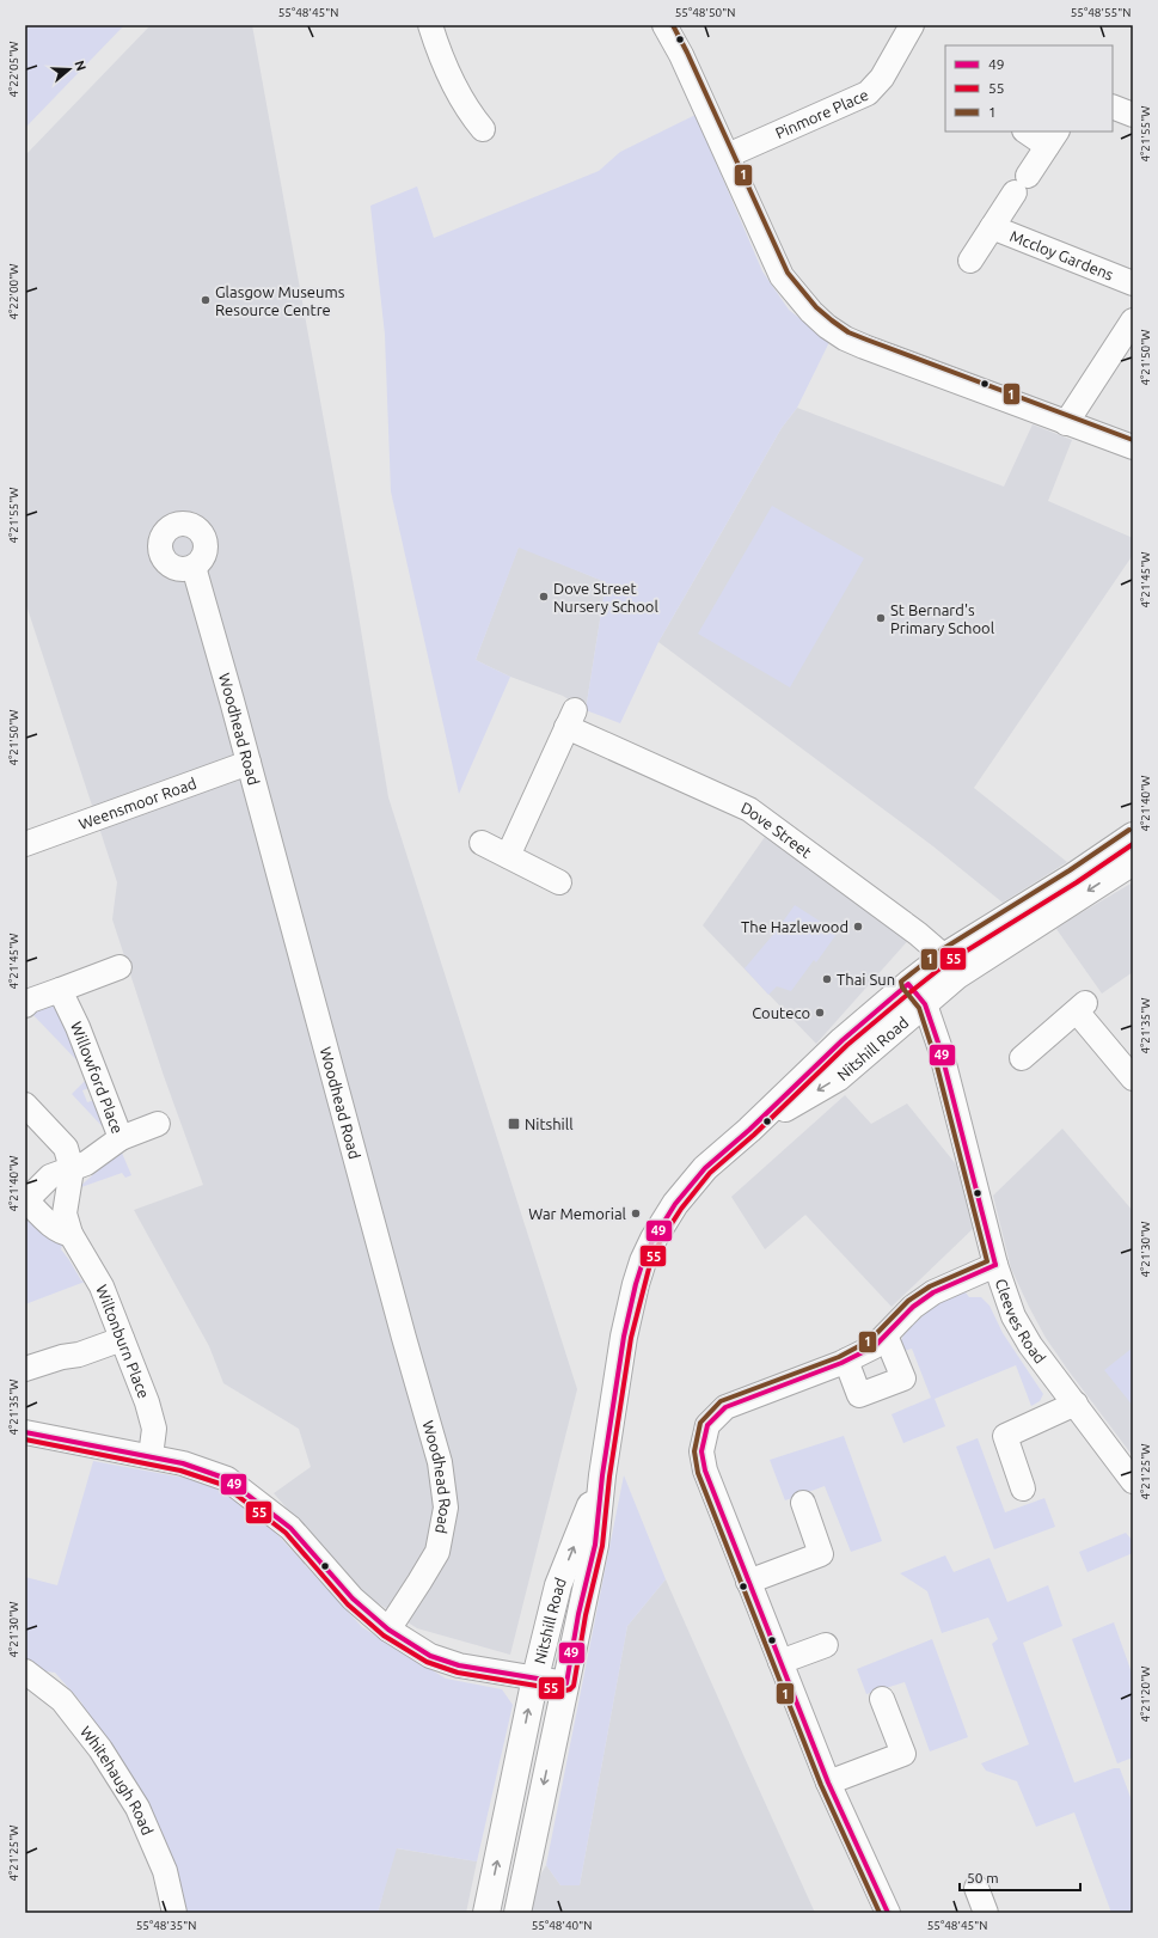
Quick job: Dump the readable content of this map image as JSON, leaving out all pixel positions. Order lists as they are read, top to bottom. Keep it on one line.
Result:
{"streets":{"main road":["Nitshill Road"],"street":["Pinmore Place","Mccloy Gardens","Woodhead Road","Weensmoor Road","Dove Street","Willowford Place","Cleeves Road","Wiltonburn Place","Whitehaugh Road"]},"crossings":[["Woodhead Road","Weensmoor Road"],["Dove Street","Nitshill Road"],["Nitshill Road","Cleeves Road"],["Willowford Place","Wiltonburn Place"]],"places":{"other":["Glasgow Museums Resource Centre","Dove Street Nursery School","St Bernard's Primary School","The Hazlewood","Thai Sun","Couteco","War Memorial"],"transit":["Nitshill"]},"lines":["transit line 1","transit line 55","transit line 49"],"legend":["49","55","1"],"scale_bar":"50 m","north":"right","coordinates":["55°48'45\"N","55°48'50\"N","55°48'55\"N","4°22'05\"W","4°21'55\"W","4°22'00\"W","4°21'50\"W","4°21'45\"W","4°21'40\"W","4°21'35\"W","4°21'30\"W","4°21'25\"W","4°21'20\"W","55°48'35\"N","55°48'40\"N"]}
